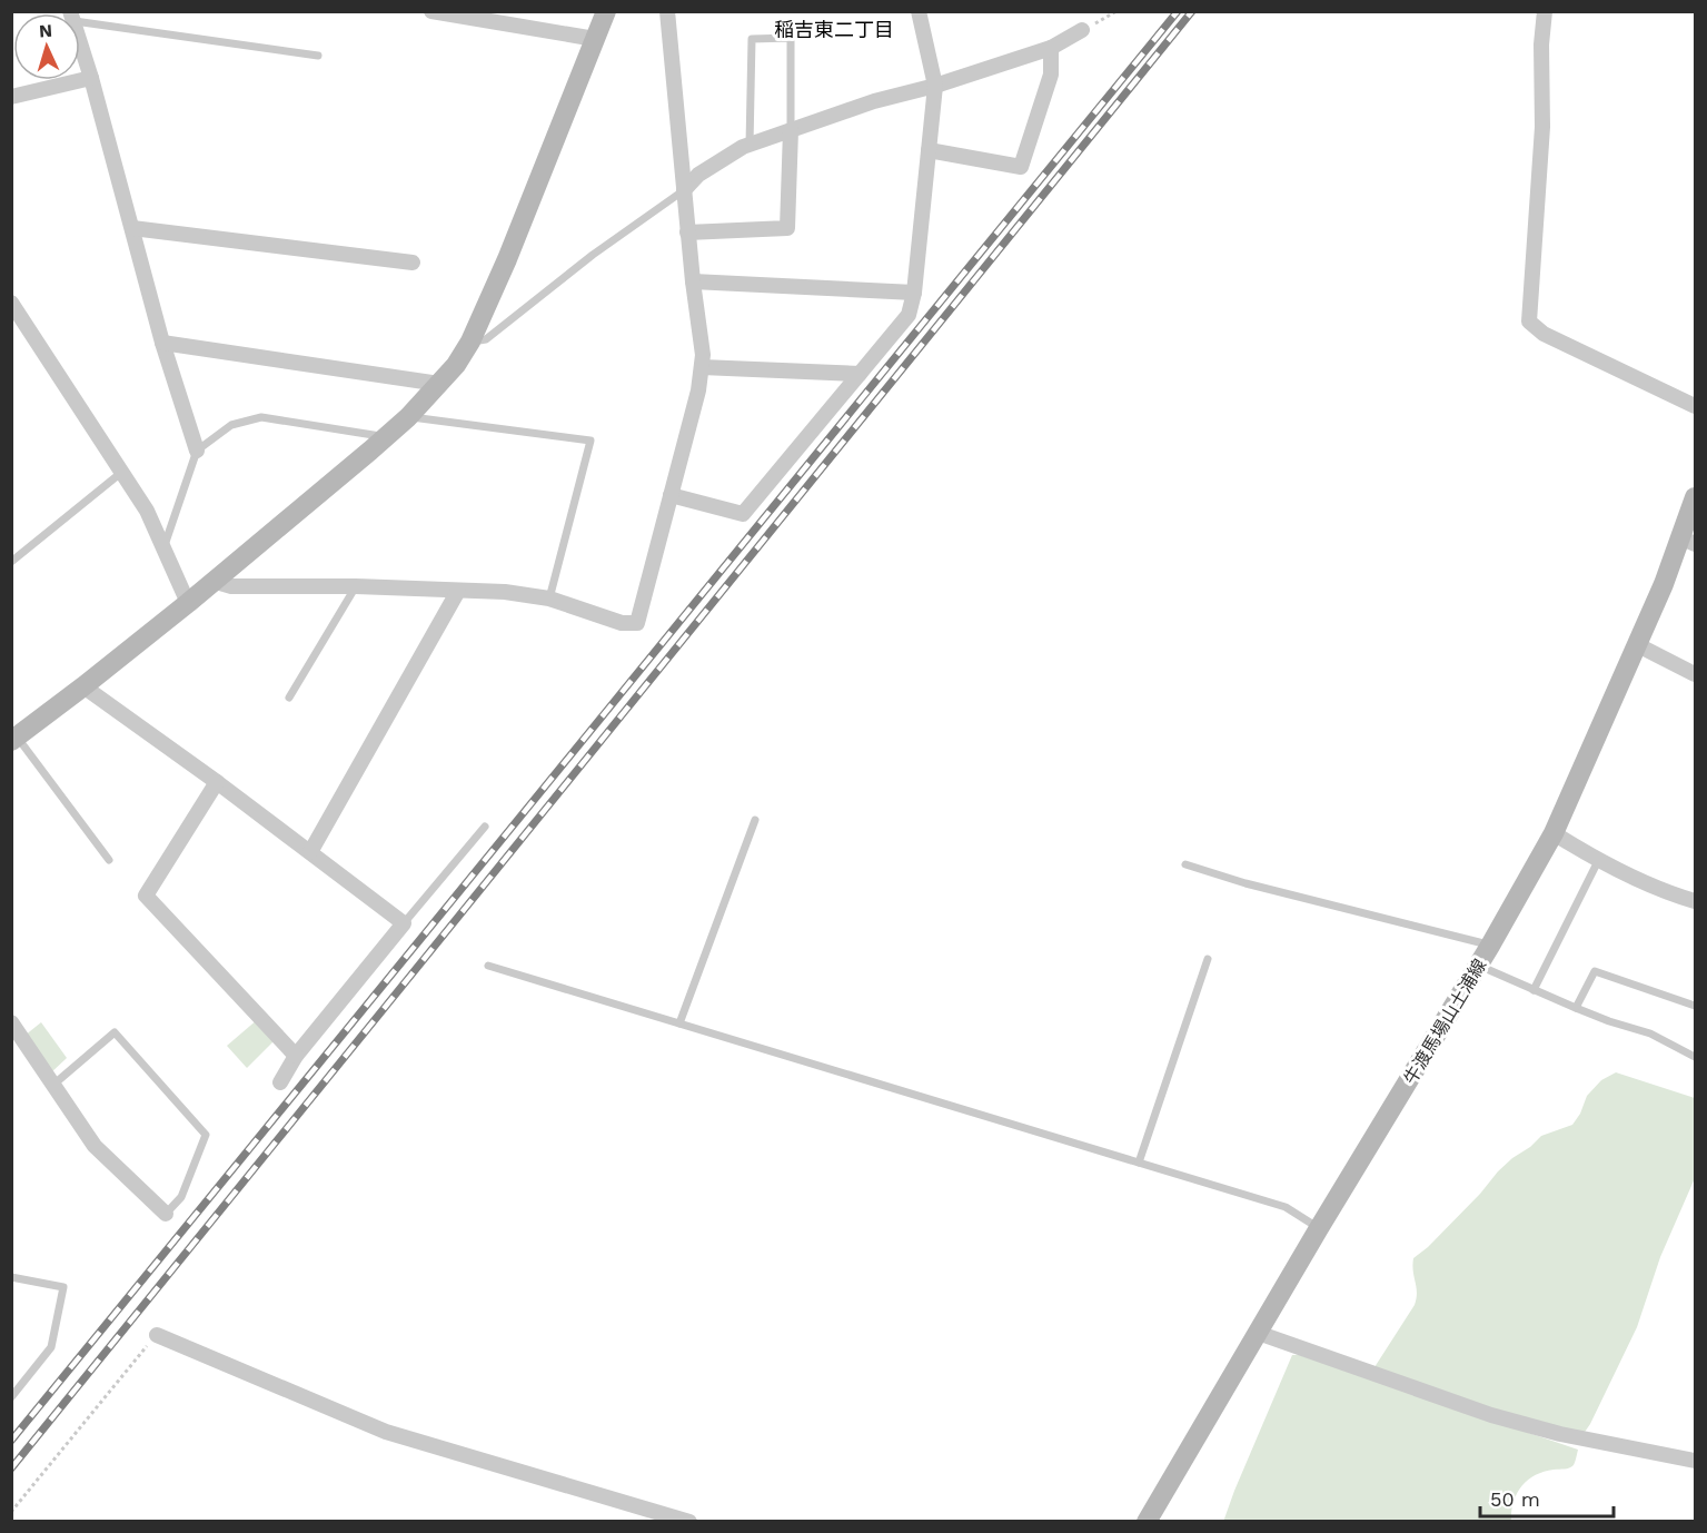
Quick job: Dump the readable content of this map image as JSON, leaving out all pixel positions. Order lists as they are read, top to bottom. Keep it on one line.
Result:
{"streets":{"main road":["牛渡馬場山土浦線"]},"districts":["稲吉東二丁目"],"scale_bar":"50 m","north":"top"}
